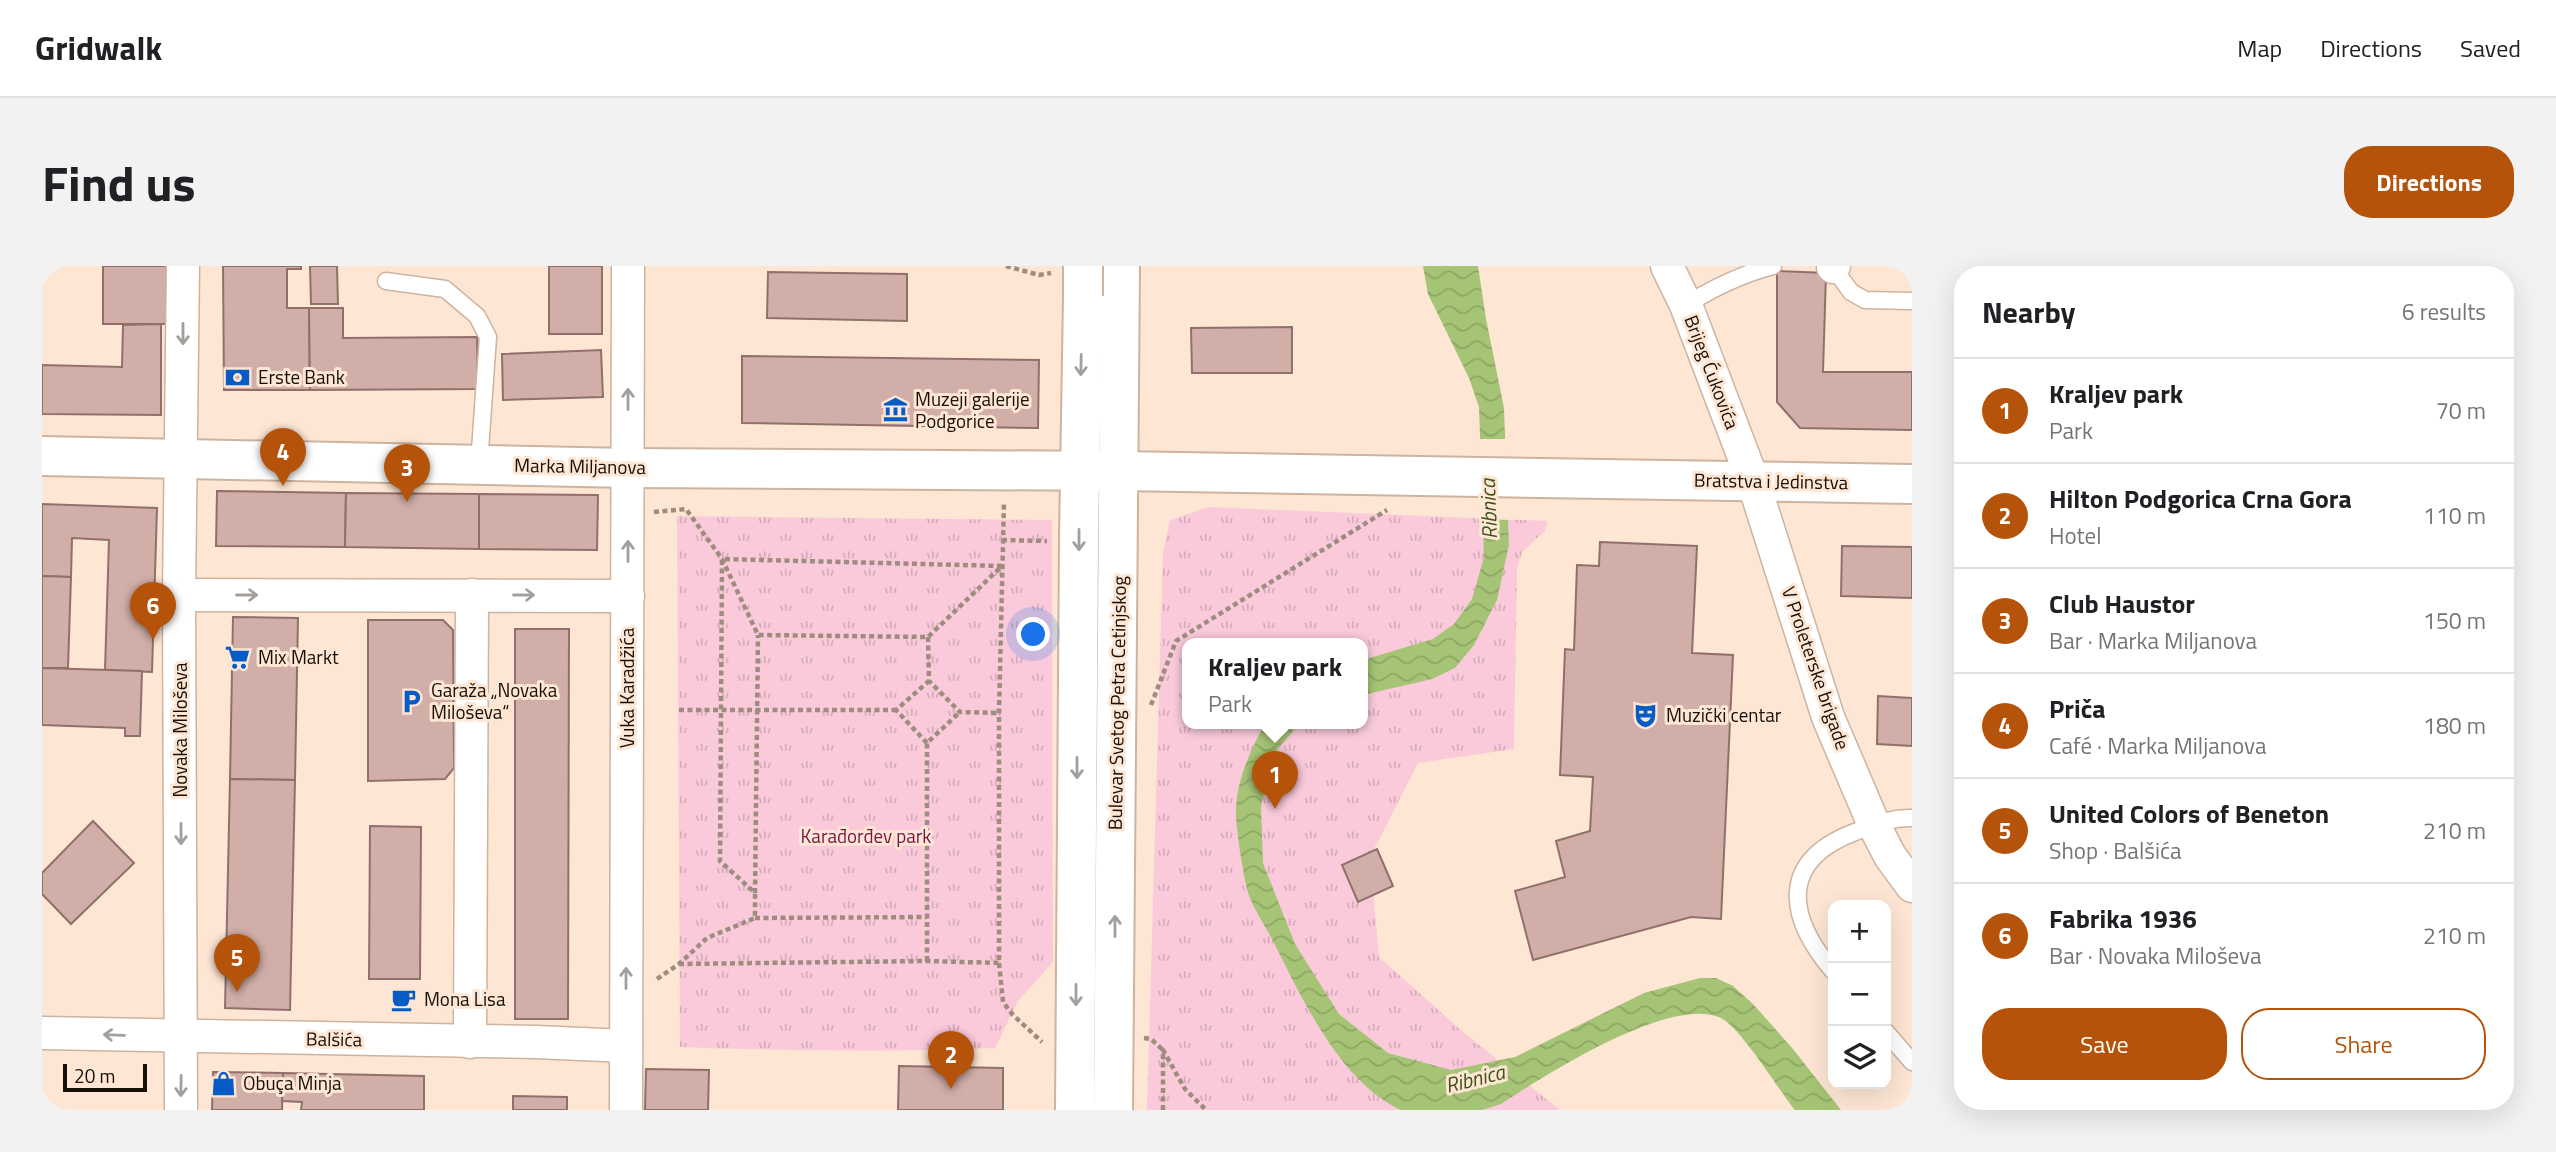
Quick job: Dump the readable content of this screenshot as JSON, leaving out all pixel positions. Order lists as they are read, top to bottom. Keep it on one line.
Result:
{"streets":{"main road":["Marka Miljanova","Bratstva i Jedinstva","Bulevar Svetog Petra Cetinjskog"],"street":["Brijeg Ćukovića","V Proleterske brigade","Vuka Karadžića","Novaka Miloševa","Balšića"]},"crossings":[["Brijeg Ćukovića","Bratstva i Jedinstva"],["Brijeg Ćukovića","V Proleterske brigade"],["Marka Miljanova","Vuka Karadžića"],["Marka Miljanova","Bulevar Svetog Petra Cetinjskog"],["Marka Miljanova","Novaka Miloševa"],["Bratstva i Jedinstva","V Proleterske brigade"],["Vuka Karadžića","Balšića"],["Novaka Miloševa","Balšića"]],"one_way":["Novaka Miloševa"],"water":["Ribnica"],"parks":["Karađorđev park"],"places":{"bank":["Erste Bank"],"museum":["Muzeji galerije Podgorice"],"supermarket":["Mix Markt"],"parking":["Garaža „Novaka Miloševa“"],"theatre":["Muzički centar"],"cafe":["Mona Lisa"],"shop":["Obuça Minja"]},"scale_bar":"20 m","page":{"header":"Gridwalk","nav":["Map","Directions","Saved"],"title":"Find us","buttons":["Directions",["Save","Share"]],"heading":["Nearby","6 results"],"list":[{"mark":"1","name":"Kraljev park","note":"Park","value":"70 m"},{"mark":"2","name":"Hilton Podgorica Crna Gora","note":"Hotel","value":"110 m"},{"mark":"3","name":"Club Haustor","note":"Bar · Marka Miljanova","value":"150 m"},{"mark":"4","name":"Priča","note":"Café · Marka Miljanova","value":"180 m"},{"mark":"5","name":"United Colors of Beneton","note":"Shop · Balšića","value":"210 m"},{"mark":"6","name":"Fabrika 1936","note":"Bar · Novaka Miloševa","value":"210 m"}],"pins":["4","3","6","1","5","2"],"popup":["Kraljev park","Park"],"map_buttons":["+","−"],"scale":"20 m"}}
